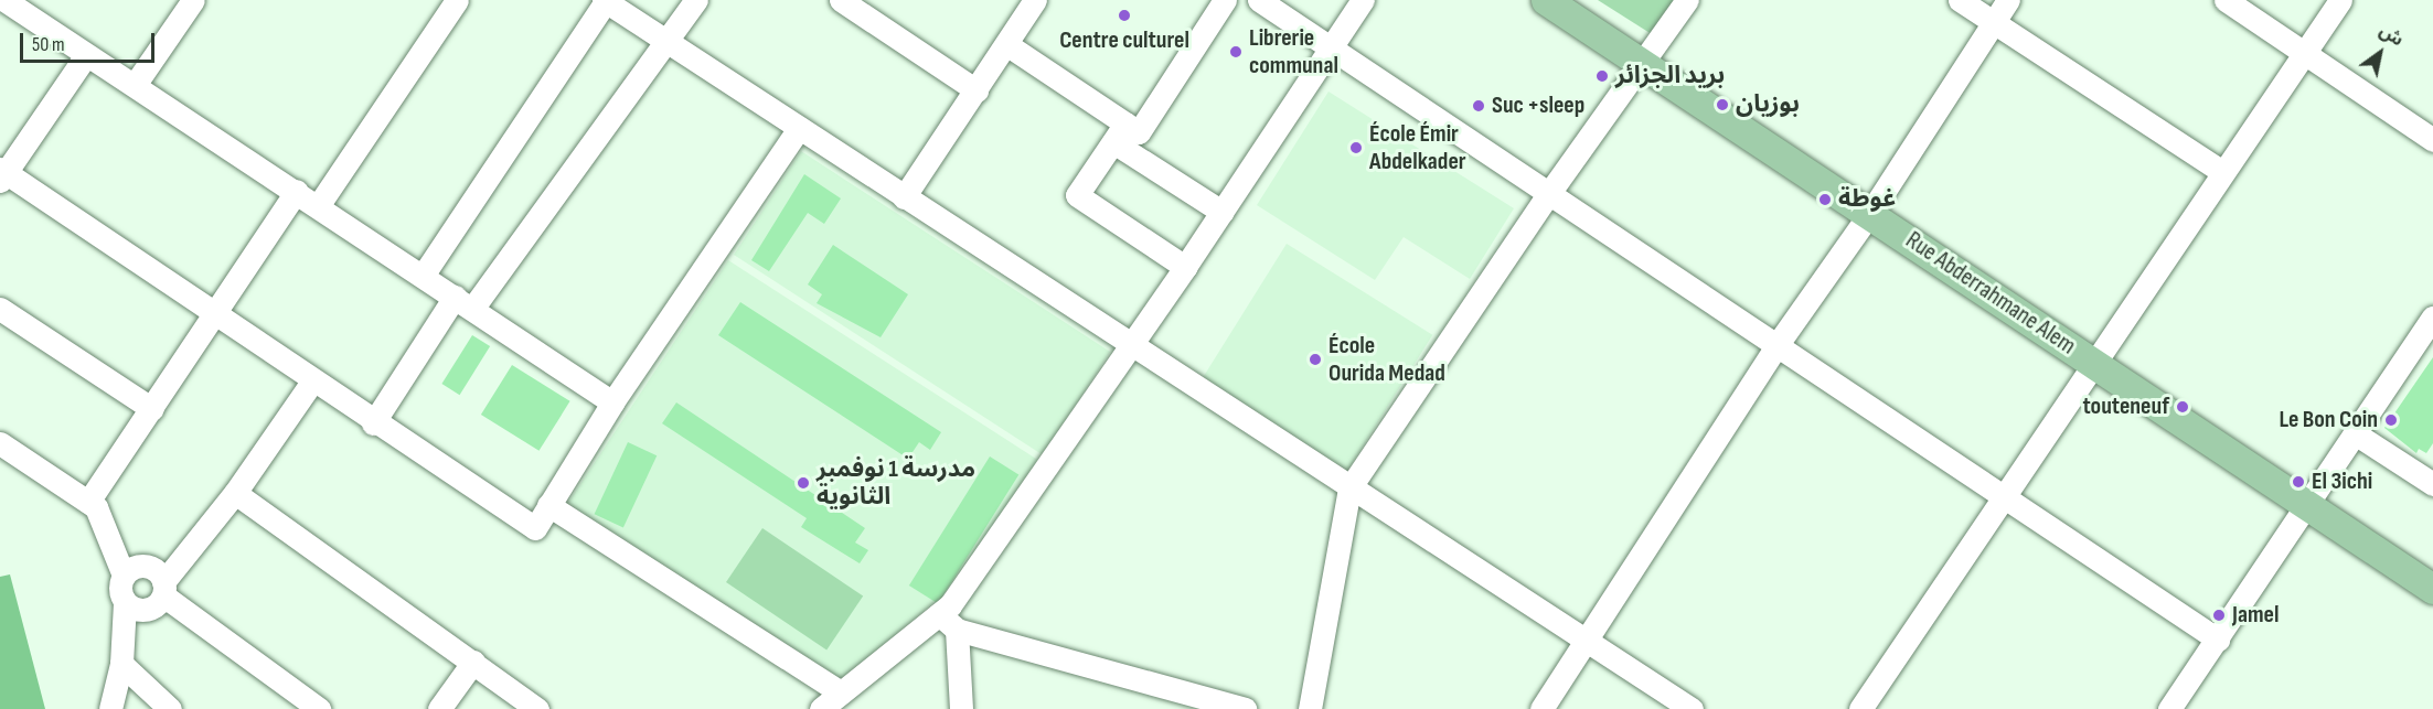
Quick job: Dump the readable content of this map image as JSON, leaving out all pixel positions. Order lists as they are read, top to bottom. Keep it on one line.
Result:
{"streets":{"main road":["Rue Abderrahmane Alem"]},"places":["Centre culturel","Librerie communal","بريد الجزائر","بوزيان","Suc +sleep","École Émir Abdelkader","غوطة","École Ourida Medad","touteneuf","Le Bon Coin","El 3ichi","مدرسة 1 نوفمبر الثانوية","Jamel"],"scale_bar":"50 m","north":"top right"}
